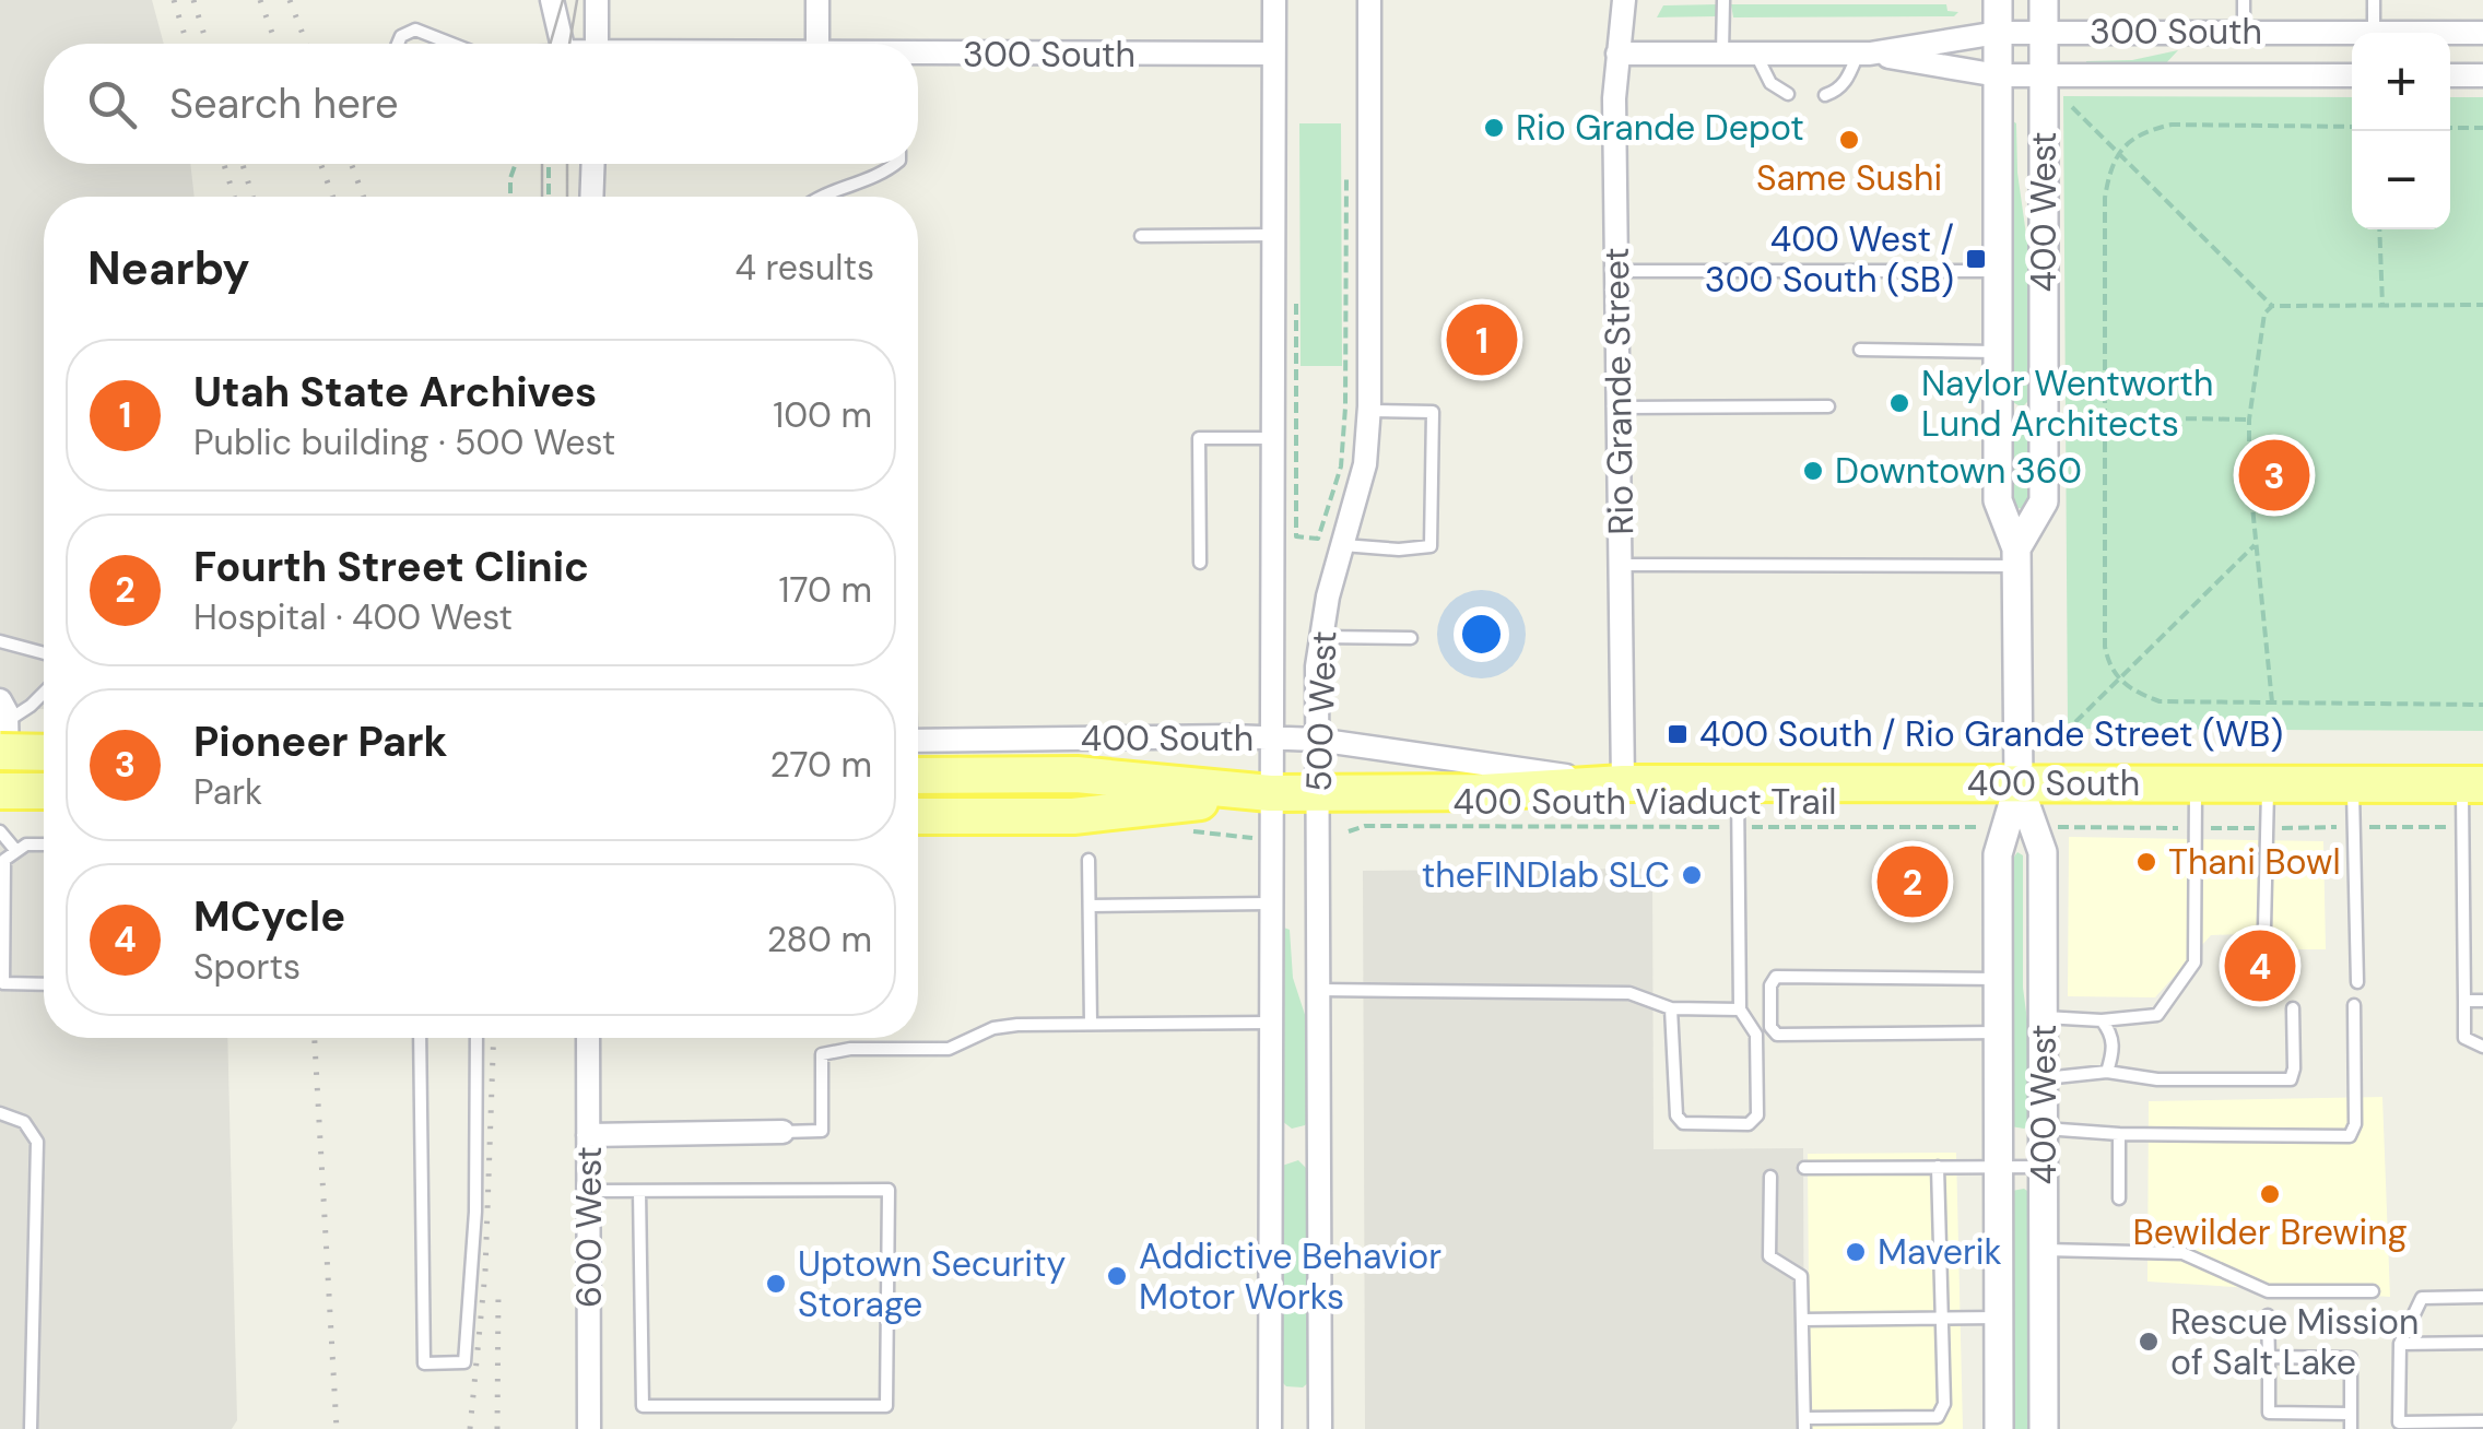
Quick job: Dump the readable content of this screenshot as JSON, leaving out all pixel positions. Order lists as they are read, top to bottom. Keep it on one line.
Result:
{"streets":{"main road":["400 South"],"street":["300 South","400 West","Rio Grande Street","500 West","600 West"],"path":["400 South Viaduct Trail"]},"crossings":[["300 South","400 West"],["300 South","Rio Grande Street"],["300 South","500 West"],["400 West","400 South"],["Rio Grande Street","400 South"],["500 West","400 South"]],"places":{"other":["Rio Grande Depot","Same Sushi","Naylor Wentworth Lund Architects","Downtown 360","Thani Bowl","theFINDlab SLC","Bewilder Brewing","Maverik","Addictive Behavior Motor Works","Uptown Security Storage","Rescue Mission of Salt Lake"],"transit":["400 West / 300 South (SB)","400 South / Rio Grande Street (WB)"]},"page":{"map_buttons":["+","−"],"search":"Search here","heading":["Nearby","4 results"],"pins":["1","3","2","4"],"list":[{"mark":"1","name":"Utah State Archives","note":"Public building · 500 West","value":"100 m"},{"mark":"2","name":"Fourth Street Clinic","note":"Hospital · 400 West","value":"170 m"},{"mark":"3","name":"Pioneer Park","note":"Park","value":"270 m"},{"mark":"4","name":"MCycle","note":"Sports","value":"280 m"}]}}
